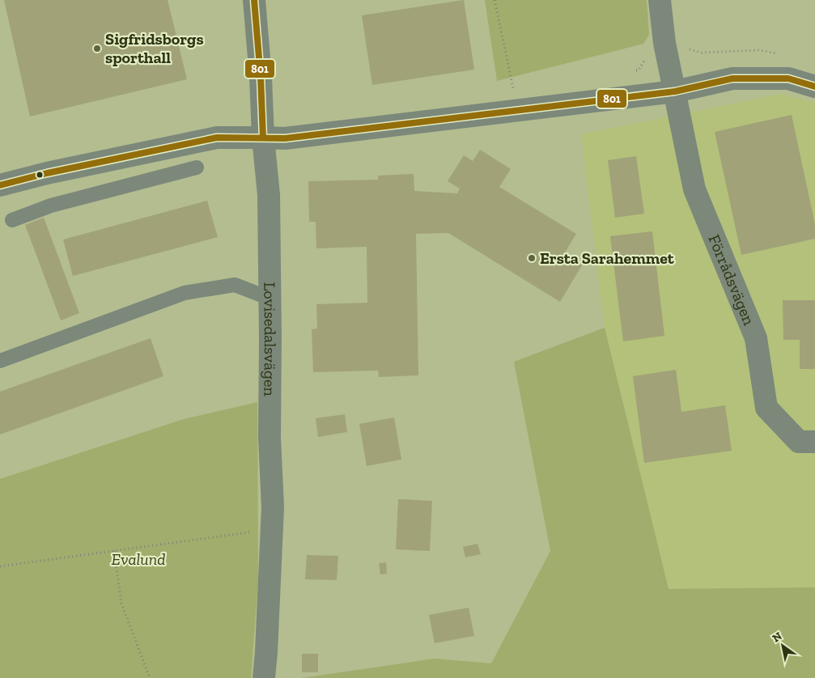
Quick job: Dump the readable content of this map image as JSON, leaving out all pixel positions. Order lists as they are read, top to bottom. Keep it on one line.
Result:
{"streets":{"street":["Förrådsvägen","Lovisedalsvägen"]},"parks":["Evalund"],"places":["Sigfridsborgs sporthall","Ersta Sarahemmet"],"lines":["transit line 801"],"north":"top left"}
